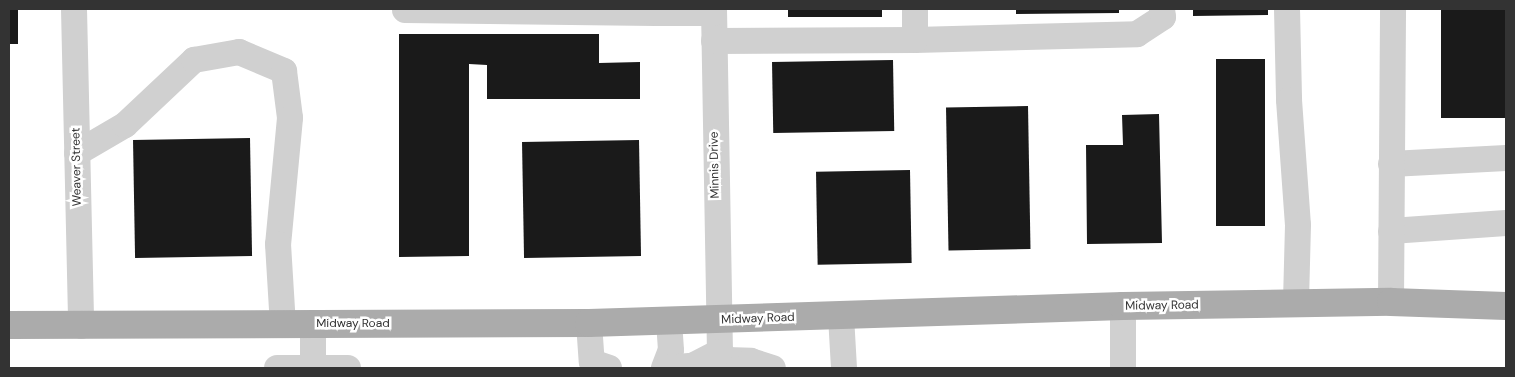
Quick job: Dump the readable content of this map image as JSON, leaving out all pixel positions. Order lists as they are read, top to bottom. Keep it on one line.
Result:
{"streets":{"main road":["Midway Road"],"street":["Minnis Drive","Weaver Street"]},"crossings":[["Minnis Drive","Midway Road"],["Weaver Street","Midway Road"]]}
